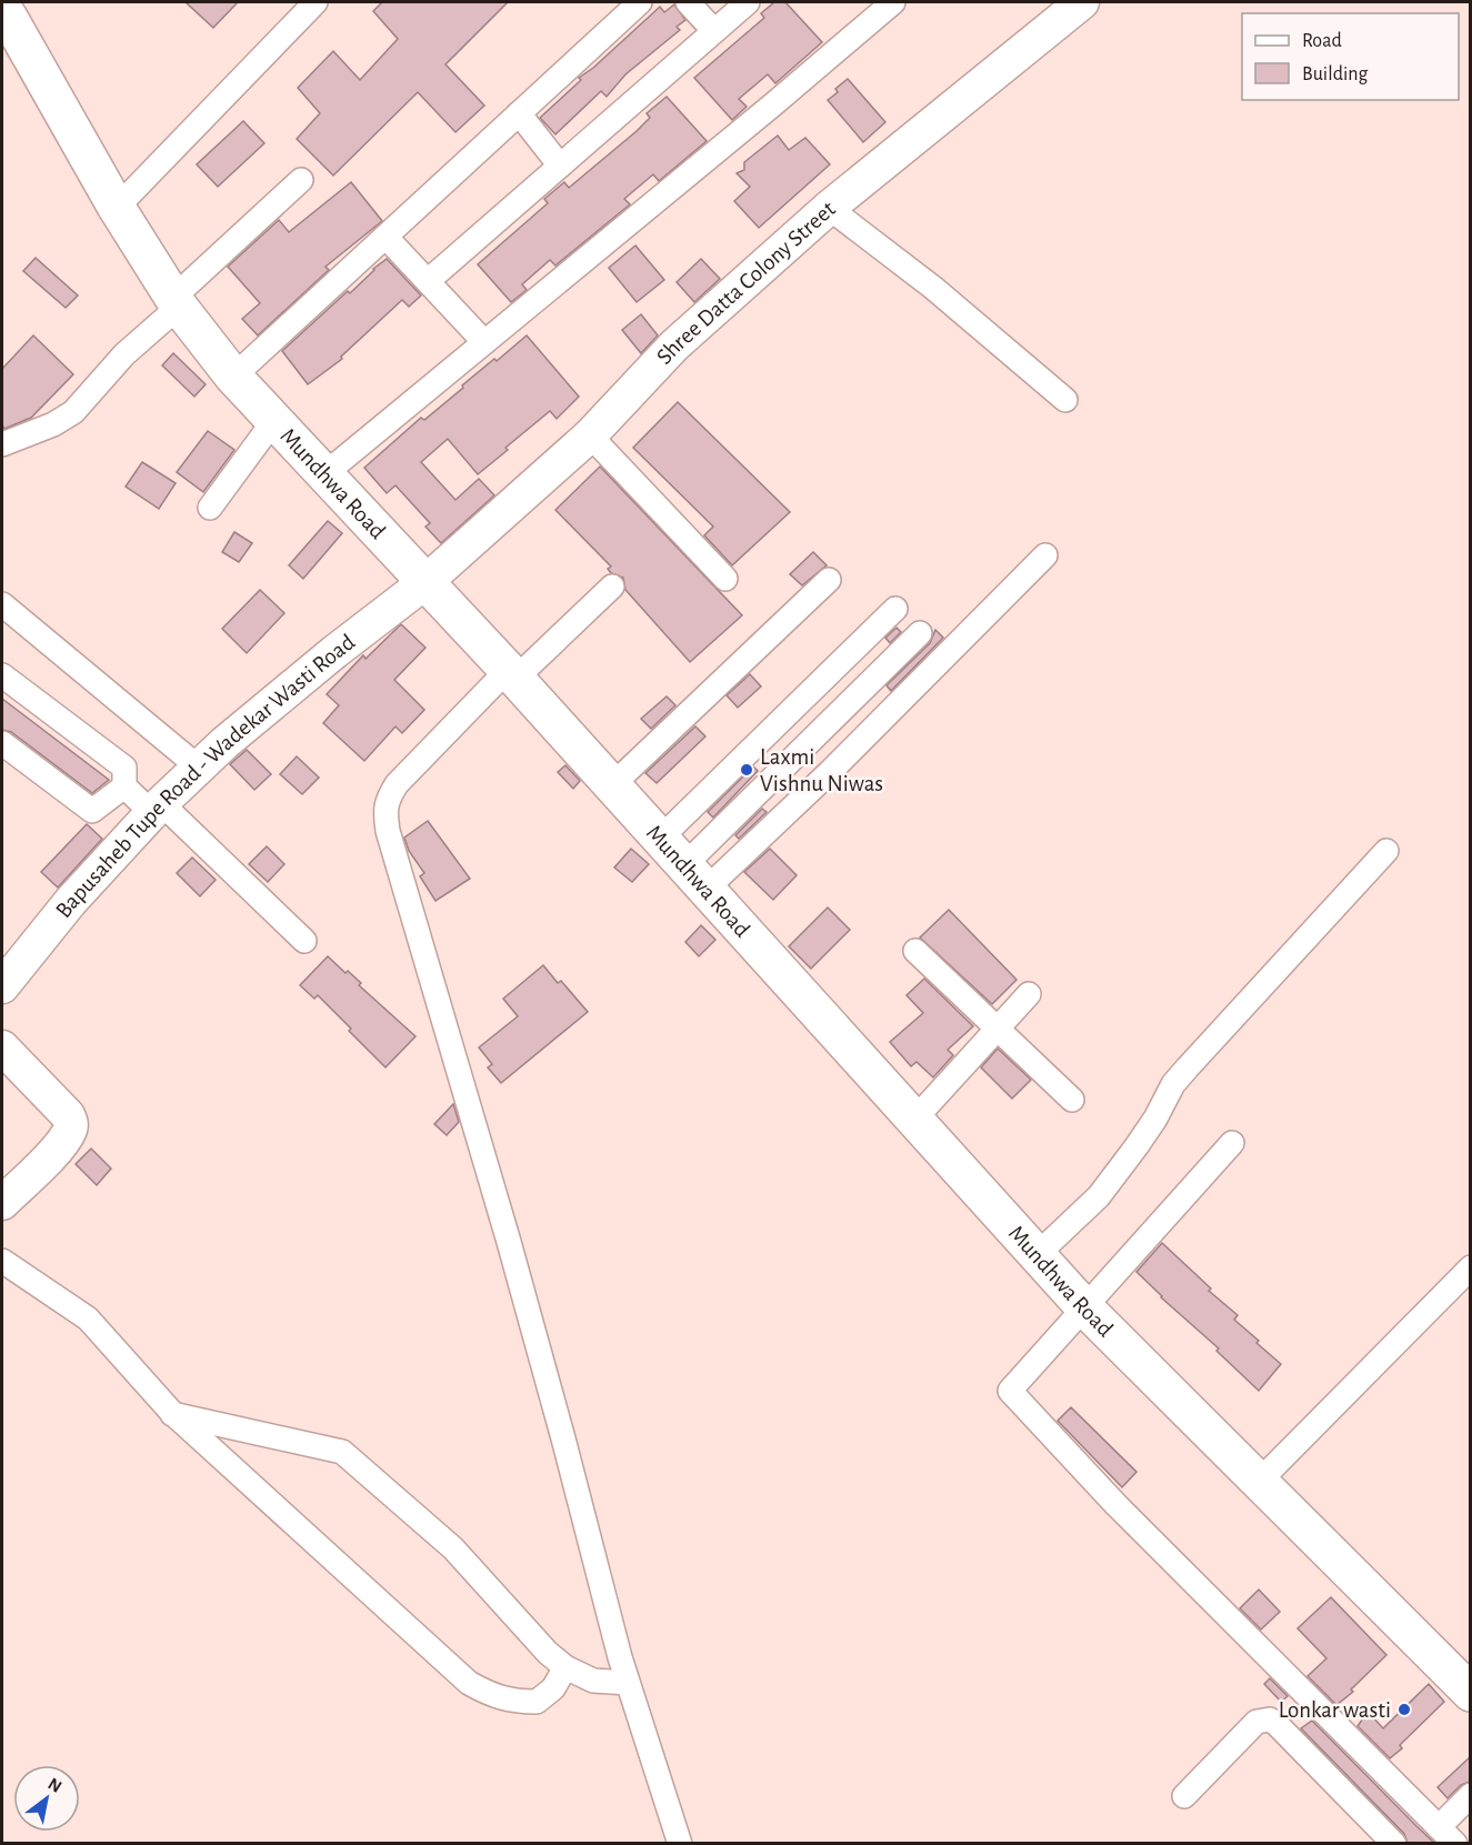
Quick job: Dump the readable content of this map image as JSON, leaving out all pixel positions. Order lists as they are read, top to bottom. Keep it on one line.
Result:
{"streets":{"main road":["Mundhwa Road"],"street":["Shree Datta Colony Street","Bapusaheb Tupe Road - Wadekar Wasti Road"]},"crossings":[["Shree Datta Colony Street","Mundhwa Road"],["Shree Datta Colony Street","Bapusaheb Tupe Road - Wadekar Wasti Road"],["Mundhwa Road","Bapusaheb Tupe Road - Wadekar Wasti Road"]],"places":["Laxmi Vishnu Niwas","Lonkar wasti"],"legend":["Road","Building"],"north":"top right"}
